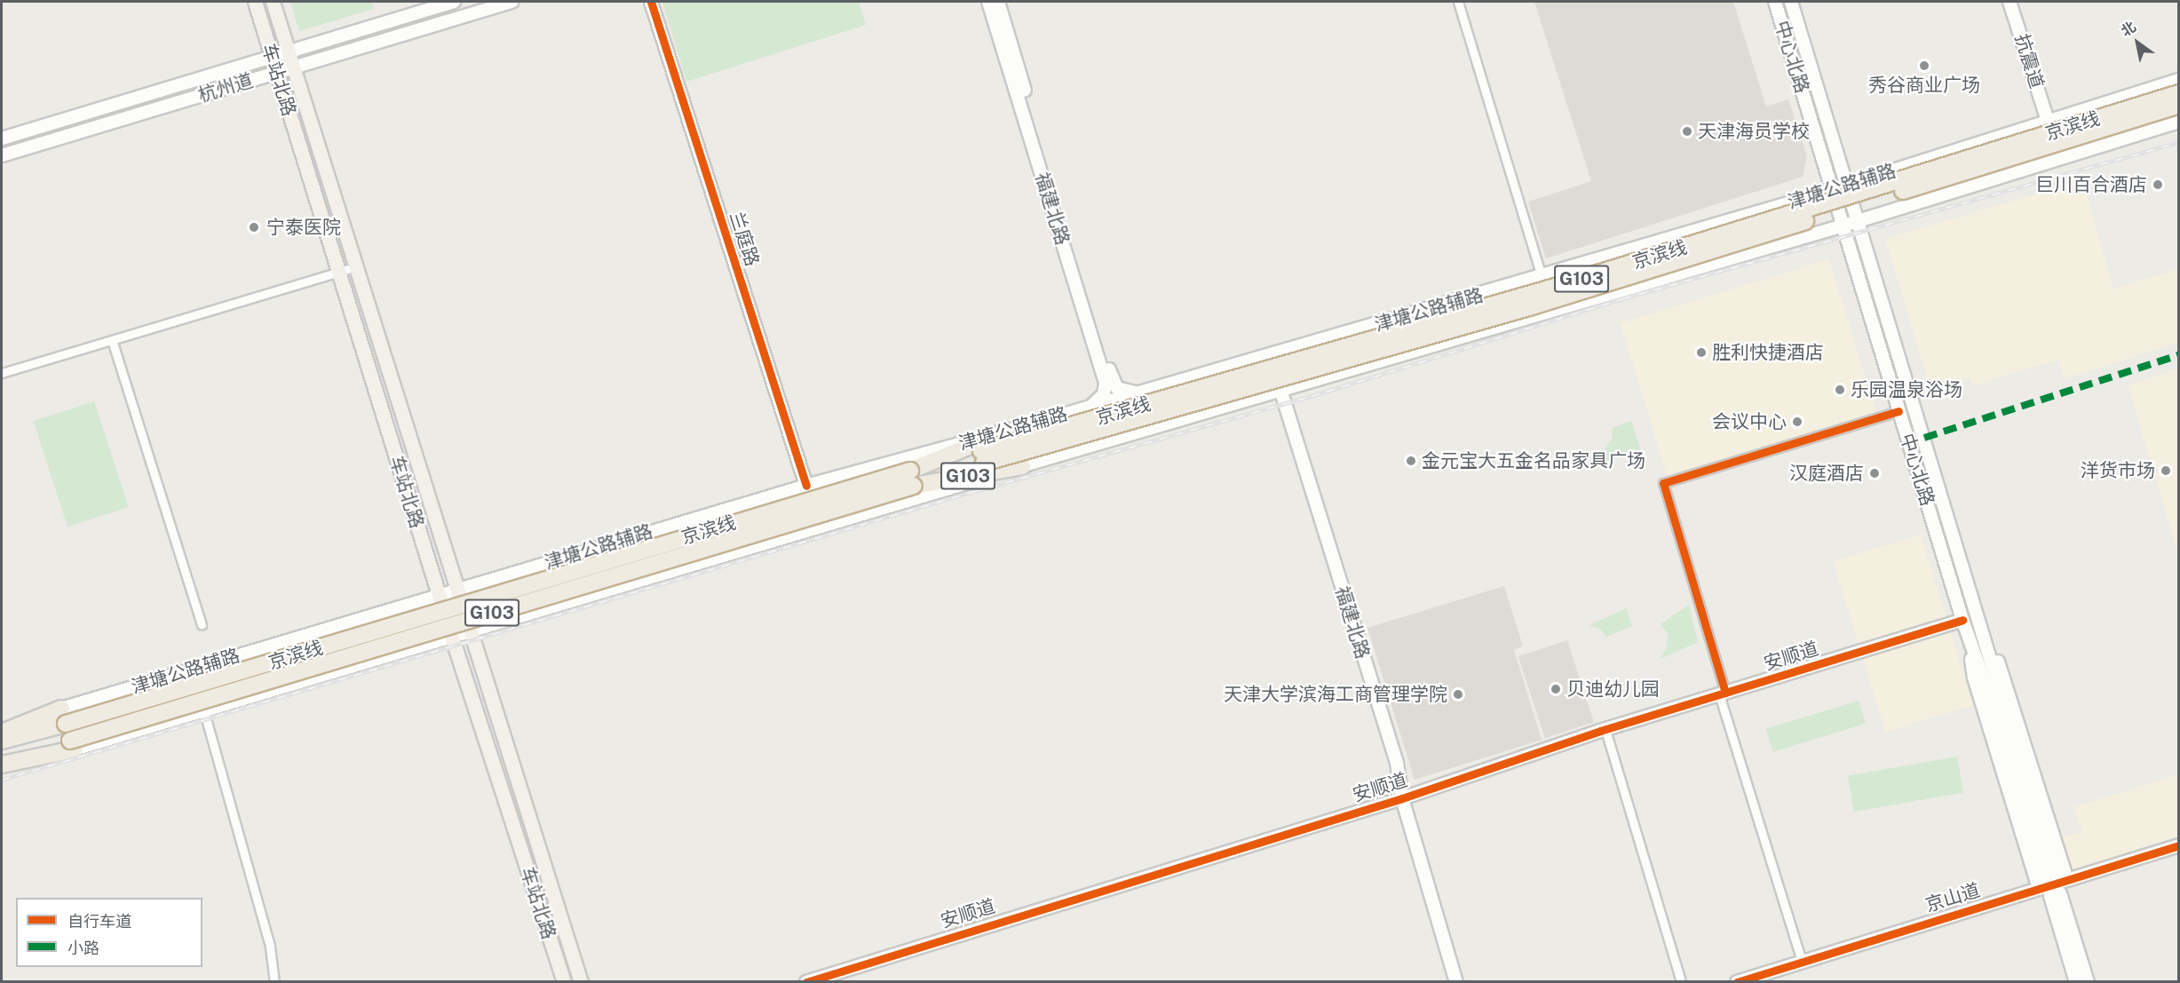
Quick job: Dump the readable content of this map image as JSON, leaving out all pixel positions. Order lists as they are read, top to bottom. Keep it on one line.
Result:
{"streets":{"highway":["京滨线","G103"],"main road":["中心北路","抗震道","车站北路","杭州道","津塘公路辅路","福建北路","兰庭路","安顺道","京山道"]},"crossings":[["中心北路","津塘公路辅路"],["中心北路","安顺道"],["抗震道","津塘公路辅路"],["车站北路","杭州道"],["车站北路","津塘公路辅路"],["京滨线","津塘公路辅路"],["京滨线","G103"],["津塘公路辅路","福建北路"],["津塘公路辅路","兰庭路"],["津塘公路辅路","G103"],["福建北路","安顺道"]],"places":["秀谷商业广场","天津海员学校","巨川百合酒店","宁泰医院","胜利快捷酒店","乐园温泉浴场","会议中心","金元宝大五金名品家具广场","洋货市场","汉庭酒店","贝迪幼儿园","天津大学滨海工商管理学院"],"legend":["自行车道","小路"],"north":"top left"}
